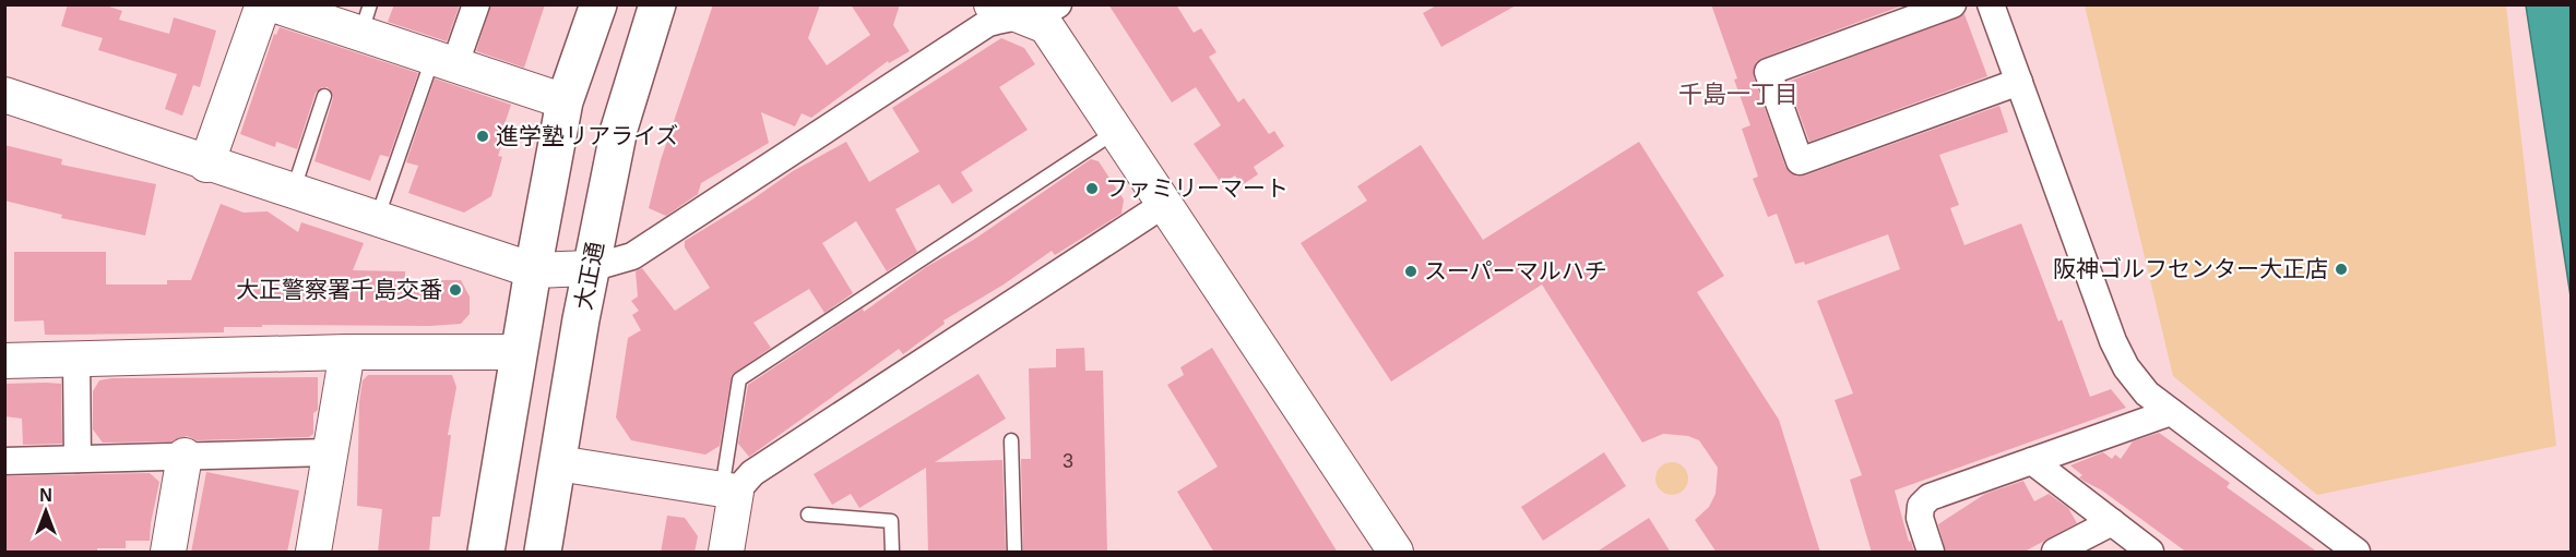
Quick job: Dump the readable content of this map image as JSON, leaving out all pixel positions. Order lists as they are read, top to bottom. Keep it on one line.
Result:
{"streets":{"main road":["大正通"]},"districts":["千島一丁目"],"places":["進学塾リアライズ","ファミリーマート","阪神ゴルフセンター大正店","スーパーマルハチ","大正警察署千島交番"],"house_numbers":["3"],"north":"top"}
